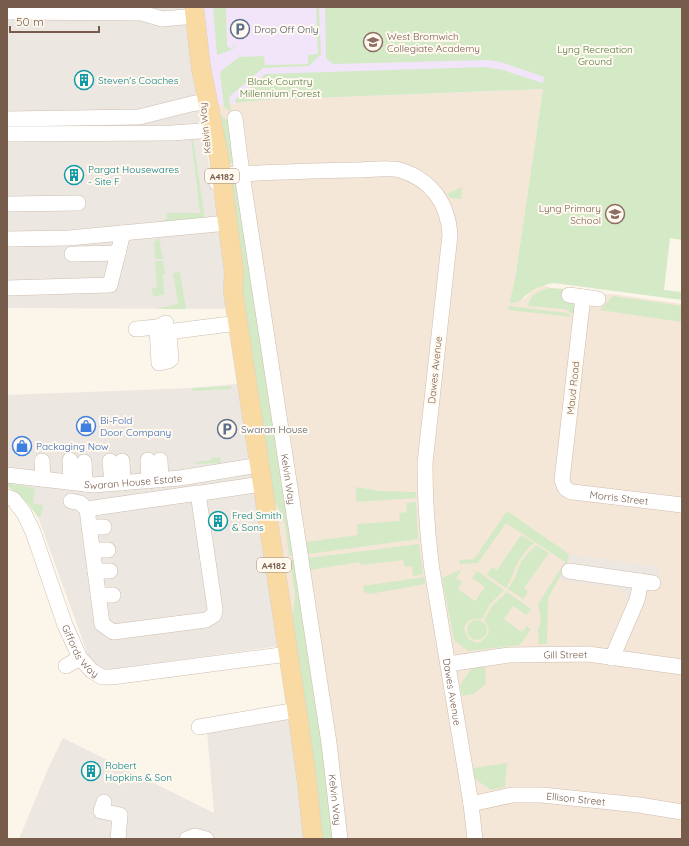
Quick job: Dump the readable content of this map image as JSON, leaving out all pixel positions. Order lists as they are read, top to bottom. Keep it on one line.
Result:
{"streets":{"main road":["Kelvin Way","A4182"],"street":["Dawes Avenue","Maud Road","Swaran House Estate","Morris Street","Giffords Way","Gill Street","Ellison Street"]},"crossings":[["Kelvin Way","Dawes Avenue"],["Kelvin Way","Swaran House Estate"],["Kelvin Way","Giffords Way"],["Dawes Avenue","Gill Street"],["Dawes Avenue","Ellison Street"],["Maud Road","Morris Street"]],"parks":["Lyng Recreation Ground","Black Country Millennium Forest"],"places":{"parking":["Drop Off Only","Swaran House"],"school or university":["West Bromwich Collegiate Academy","Lyng Primary School"],"building":["Steven's Coaches","Pargat Housewares - Site F","Fred Smith & Sons","Robert Hopkins & Son"],"shop":["Bi-Fold Door Company","Packaging Now"]},"scale_bar":"50 m"}
